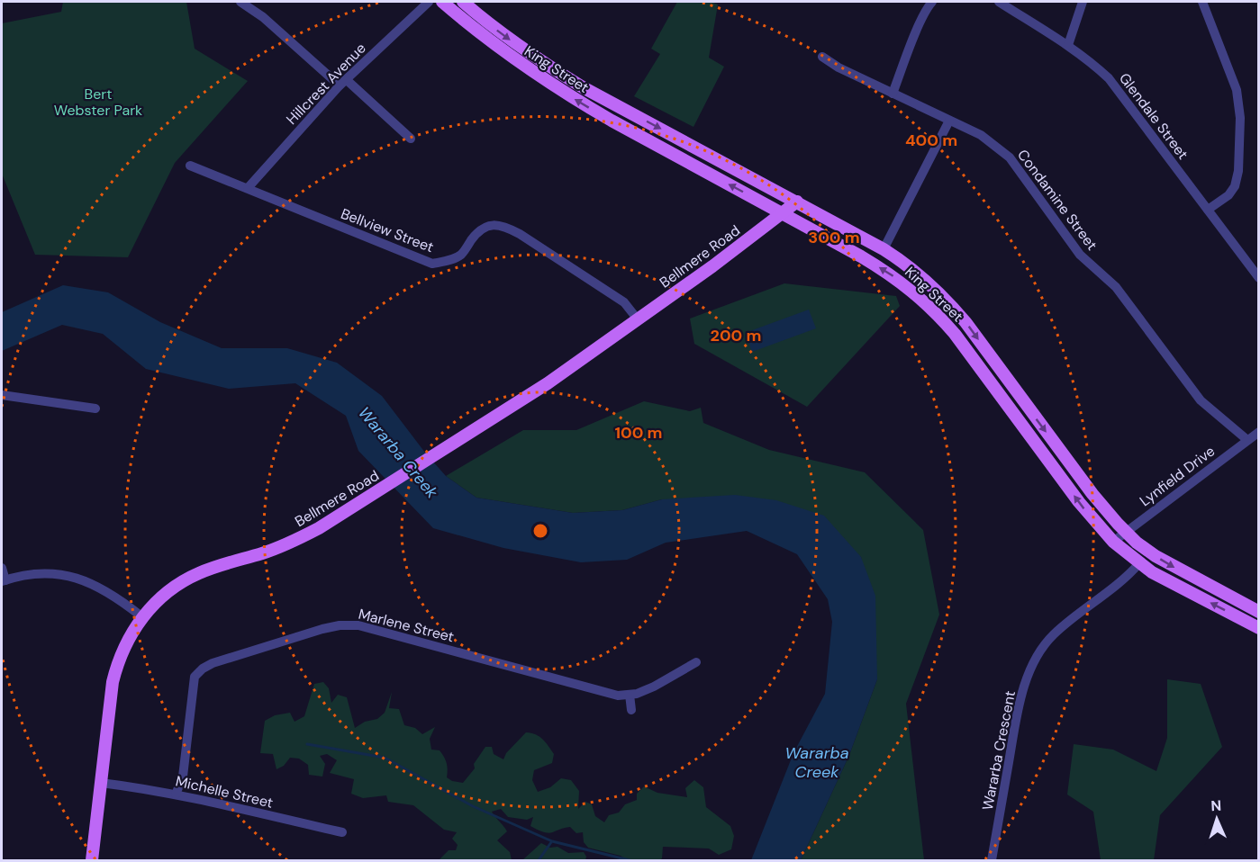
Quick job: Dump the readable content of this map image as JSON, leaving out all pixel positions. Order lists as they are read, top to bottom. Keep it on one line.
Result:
{"streets":{"main road":["King Street","Bellmere Road"],"street":["Hillcrest Avenue","Glendale Street","Condamine Street","Bellview Street","Lynfield Drive","Marlene Street","Wararba Crescent","Michelle Street"]},"crossings":[["King Street","Bellmere Road"],["King Street","Lynfield Drive"],["King Street","Wararba Crescent"],["Hillcrest Avenue","Bellview Street"],["Condamine Street","Lynfield Drive"],["Bellview Street","Bellmere Road"],["Bellmere Road","Michelle Street"],["Marlene Street","Michelle Street"]],"water":["Wararba Creek"],"parks":["Bert Webster Park"],"north":"top","rings":["400 m","300 m","200 m","100 m"]}
